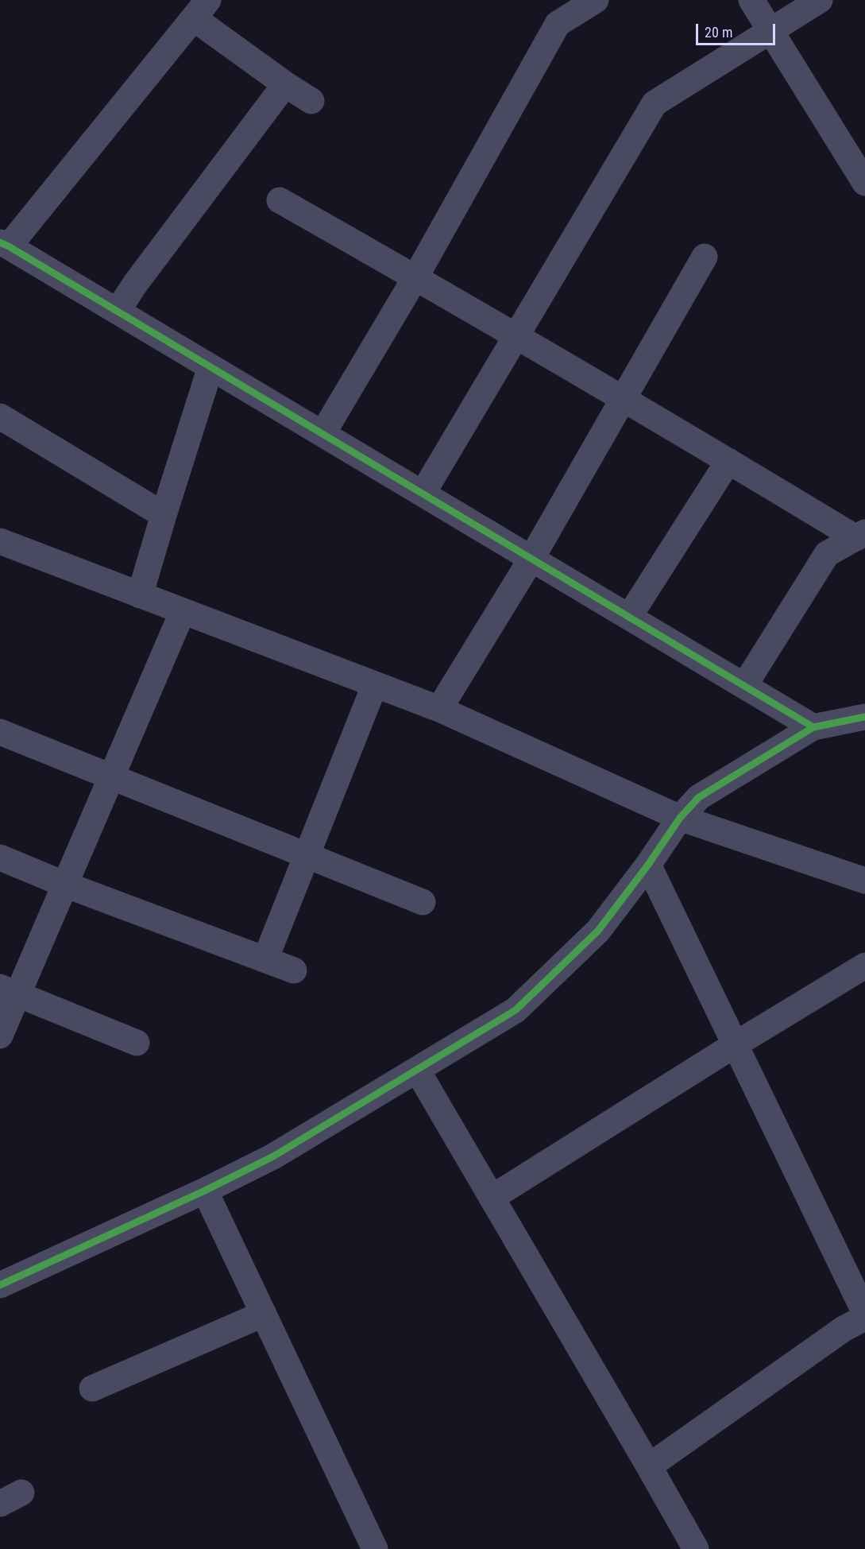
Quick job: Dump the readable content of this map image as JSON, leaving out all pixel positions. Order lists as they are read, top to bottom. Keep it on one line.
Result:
{"scale_bar":"20 m"}
